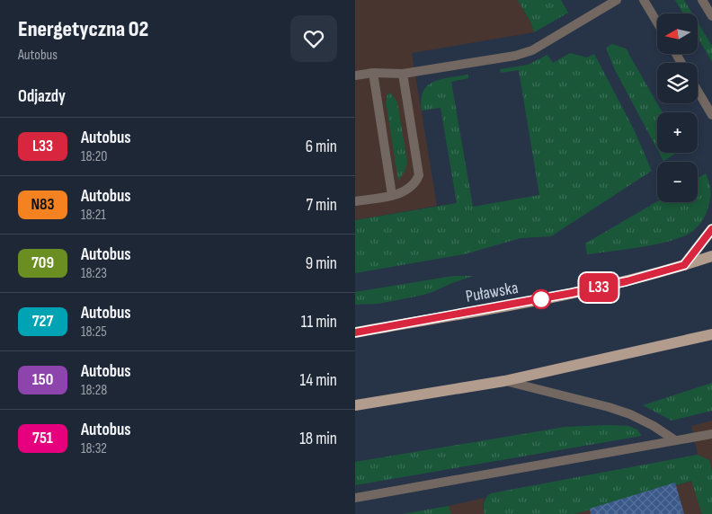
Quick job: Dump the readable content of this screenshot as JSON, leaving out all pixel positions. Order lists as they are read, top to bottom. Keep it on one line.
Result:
{"streets":{"main road":["Puławska"]},"lines":["bus line L33"],"north":"left","page":{"heading":[["Energetyczna 02","Autobus"],"Odjazdy"],"on_map":"L33","map_buttons":["+","−"],"list":[{"mark":"L33","name":"Autobus","note":"18:20","value":"6 min"},{"mark":"N83","name":"Autobus","note":"18:21","value":"7 min"},{"mark":"709","name":"Autobus","note":"18:23","value":"9 min"},{"mark":"727","name":"Autobus","note":"18:25","value":"11 min"},{"mark":"150","name":"Autobus","note":"18:28","value":"14 min"},{"mark":"751","name":"Autobus","note":"18:32","value":"18 min"}]}}
